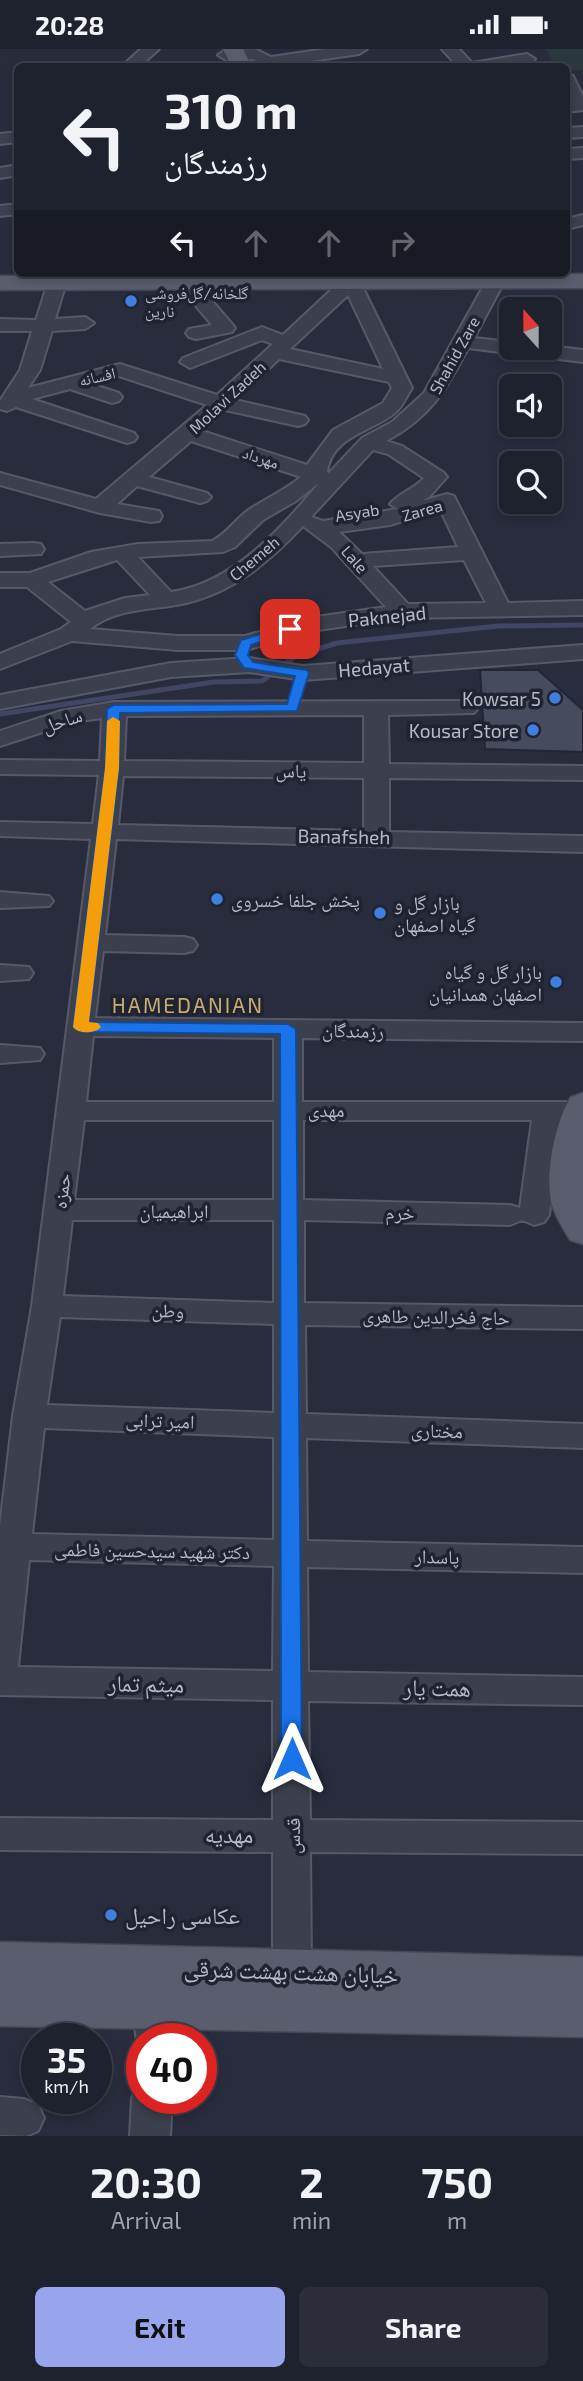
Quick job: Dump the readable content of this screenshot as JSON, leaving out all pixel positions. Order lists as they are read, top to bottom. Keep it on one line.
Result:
{"streets":{"main road":["خیابان هشت بهشت شرقی"],"street":["Shahid Zare","افسانه","Molavi Zadeh","مهرداد","Zarea","Asyab","Chemeh","Lale","Paknejad","Hedayat","ساحل","یاس","Banafsheh","رزمندگان","مهدی","حمزه","ابراهیمیان","خرم","وطن","حاج فخرالدین طاهری","امیر ترابی","مختاری","دکتر شهید سیدحسین فاطمی","پاسدار","میثم تمار","همت یار","مهدیه","قدس"]},"crossings":[["Shahid Zare","Zarea"],["Shahid Zare","Chemeh"],["افسانه","Molavi Zadeh"],["Molavi Zadeh","مهرداد"],["مهرداد","Chemeh"],["Zarea","Asyab"],["Zarea","Chemeh"],["Zarea","Lale"],["Zarea","Paknejad"],["Asyab","Chemeh"],["Asyab","Lale"],["Chemeh","Lale"],["Chemeh","Paknejad"],["Lale","Paknejad"],["Paknejad","Hedayat"],["ساحل","حمزه"],["یاس","حمزه"],["Banafsheh","حمزه"],["رزمندگان","حمزه"],["رزمندگان","قدس"],["مهدی","حمزه"],["مهدی","خرم"],["مهدی","قدس"],["حمزه","ابراهیمیان"],["حمزه","وطن"],["حمزه","امیر ترابی"],["حمزه","دکتر شهید سیدحسین فاطمی"],["ابراهیمیان","خرم"],["ابراهیمیان","قدس"],["خرم","قدس"],["وطن","حاج فخرالدین طاهری"],["وطن","قدس"],["حاج فخرالدین طاهری","قدس"],["امیر ترابی","مختاری"],["امیر ترابی","قدس"],["مختاری","قدس"],["دکتر شهید سیدحسین فاطمی","پاسدار"],["دکتر شهید سیدحسین فاطمی","قدس"],["پاسدار","قدس"],["میثم تمار","همت یار"],["میثم تمار","قدس"],["همت یار","قدس"],["مهدیه","قدس"],["قدس","خیابان هشت بهشت شرقی"]],"districts":["HAMEDANIAN"],"places":["گلخانه/گل‌فروشی نارین","Kowsar 5","Kousar Store","پخش جلفا خسروی","بازار گل و گیاه اصفهان","بازار گل و گیاه اصفهان همدانیان","عکاسی راحیل"],"north":"top","page":{"status":"20:28","turn":["310 m","رزمندگان"],"speed":"35 km/h","limit":"40","eta":["20:30","Arrival","2","min","750","m"],"buttons":["Exit","Share"]}}
